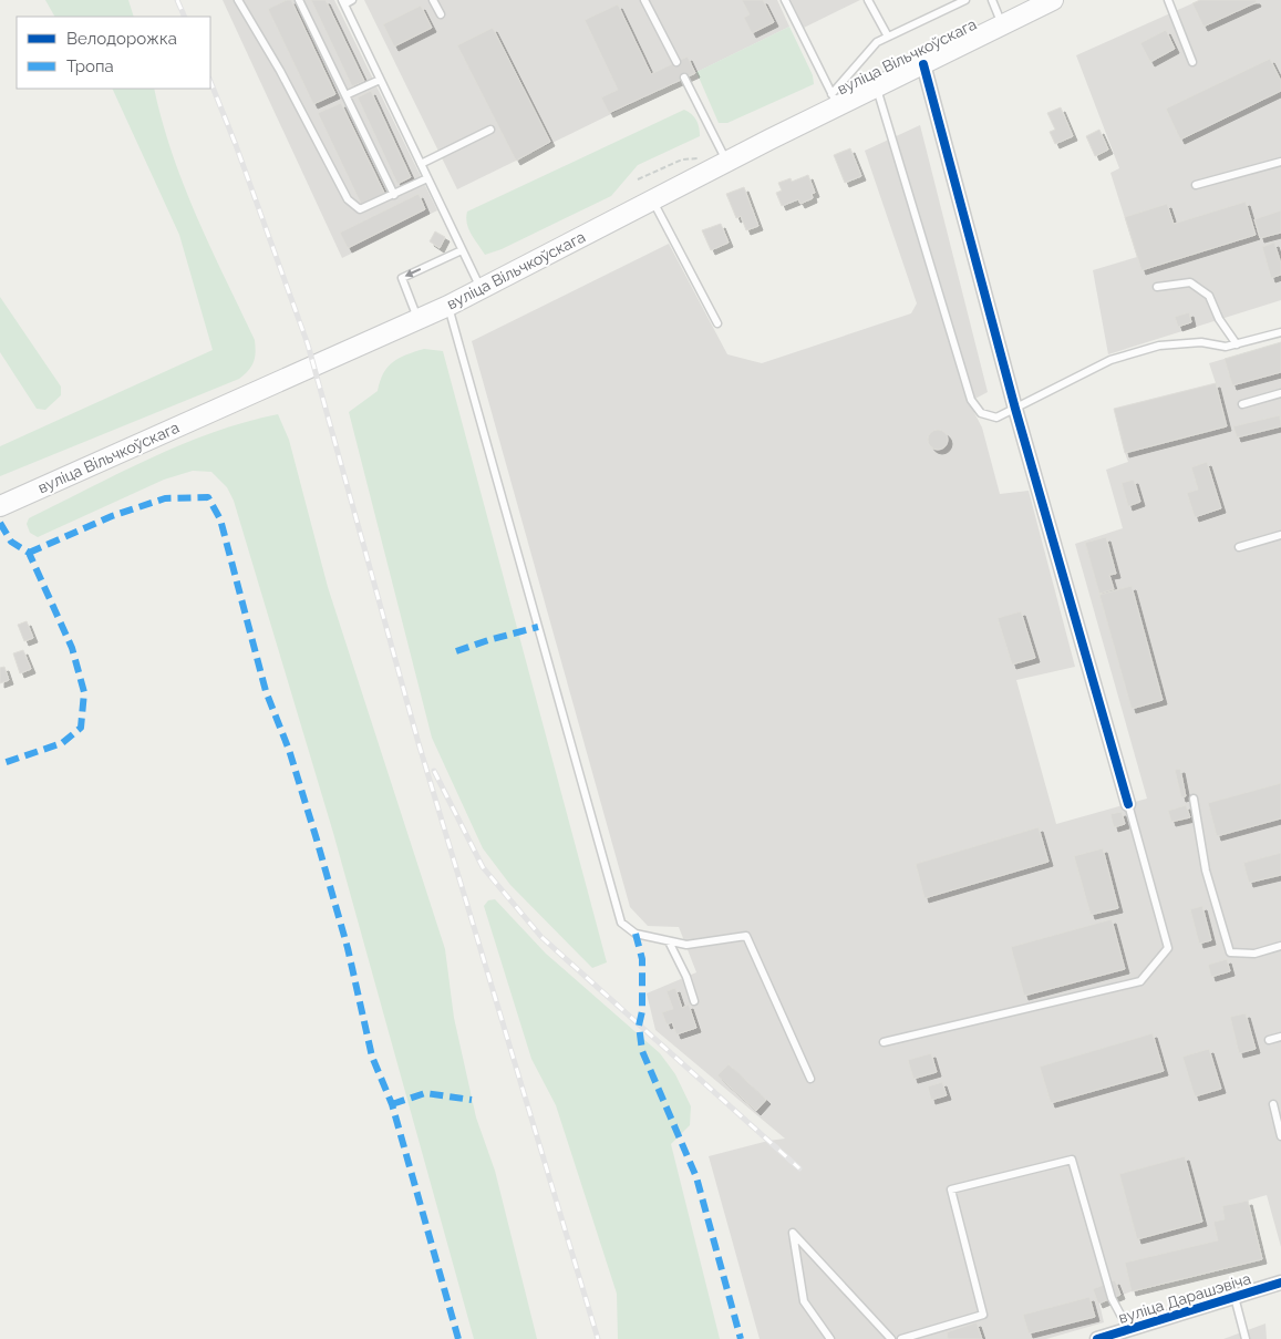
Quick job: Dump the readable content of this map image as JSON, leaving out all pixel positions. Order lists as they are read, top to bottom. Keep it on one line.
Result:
{"streets":{"main road":["вуліца Вільчкоўскага"],"street":["вуліца Дарашэвіча"]},"legend":["Велодорожка","Тропа"]}
